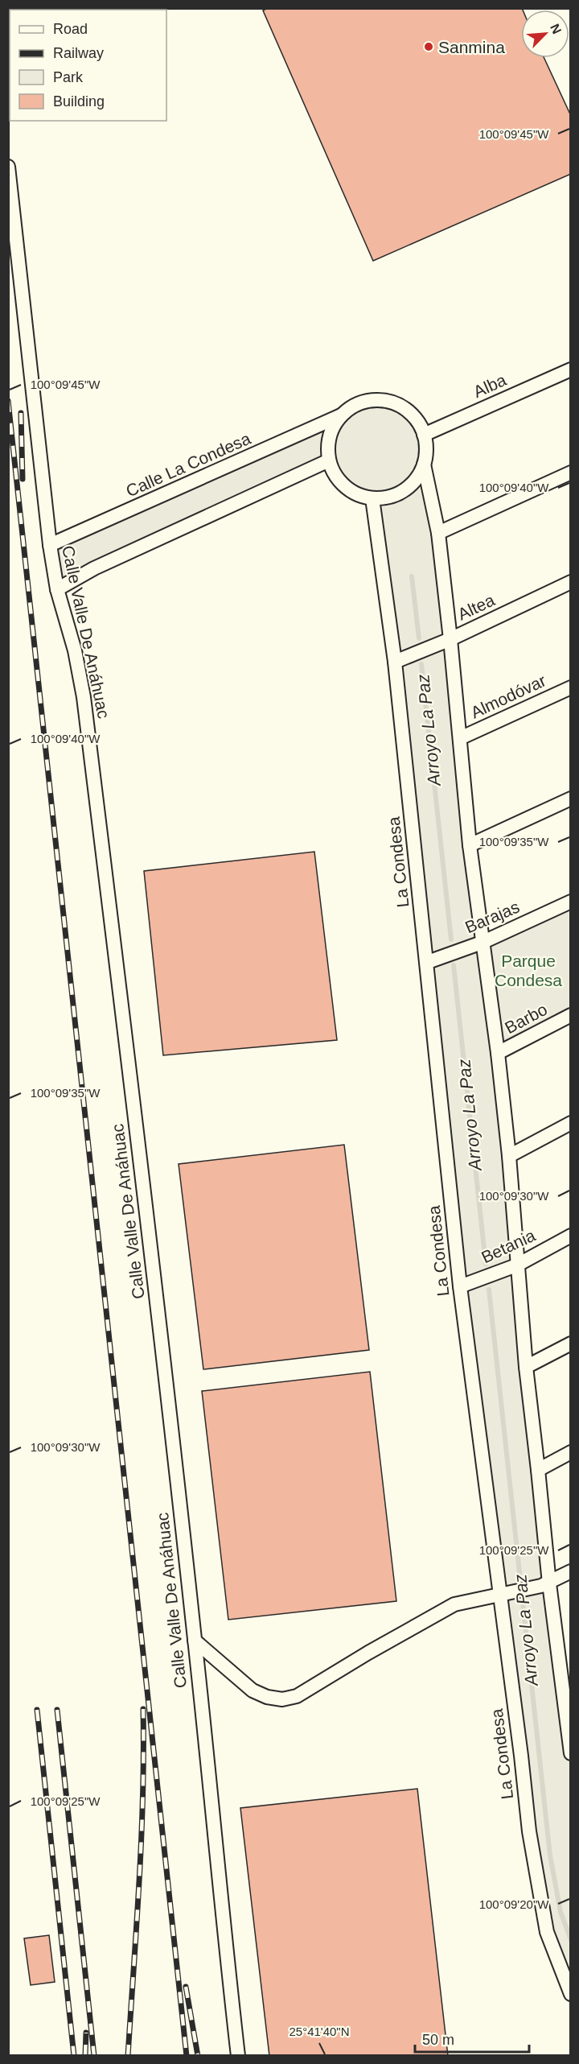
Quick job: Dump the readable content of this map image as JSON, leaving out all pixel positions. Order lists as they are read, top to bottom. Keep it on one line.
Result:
{"streets":{"street":["Alba","Calle La Condesa","Altea","Calle Valle De Anáhuac","Almodóvar","La Condesa","Barajas","Barbo","Betania"]},"crossings":[["Alba","Calle La Condesa"],["Alba","La Condesa"],["Calle La Condesa","Calle Valle De Anáhuac"],["Calle La Condesa","La Condesa"],["Altea","La Condesa"],["La Condesa","Barajas"],["La Condesa","Betania"]],"water":["Arroyo La Paz"],"parks":["Parque Condesa"],"places":["Sanmina"],"legend":["Road","Railway","Park","Building"],"scale_bar":"50 m","north":"top right","coordinates":["100°09'45\"W","100°09'40\"W","100°09'35\"W","100°09'30\"W","100°09'25\"W","100°09'20\"W","25°41'40\"N"]}
